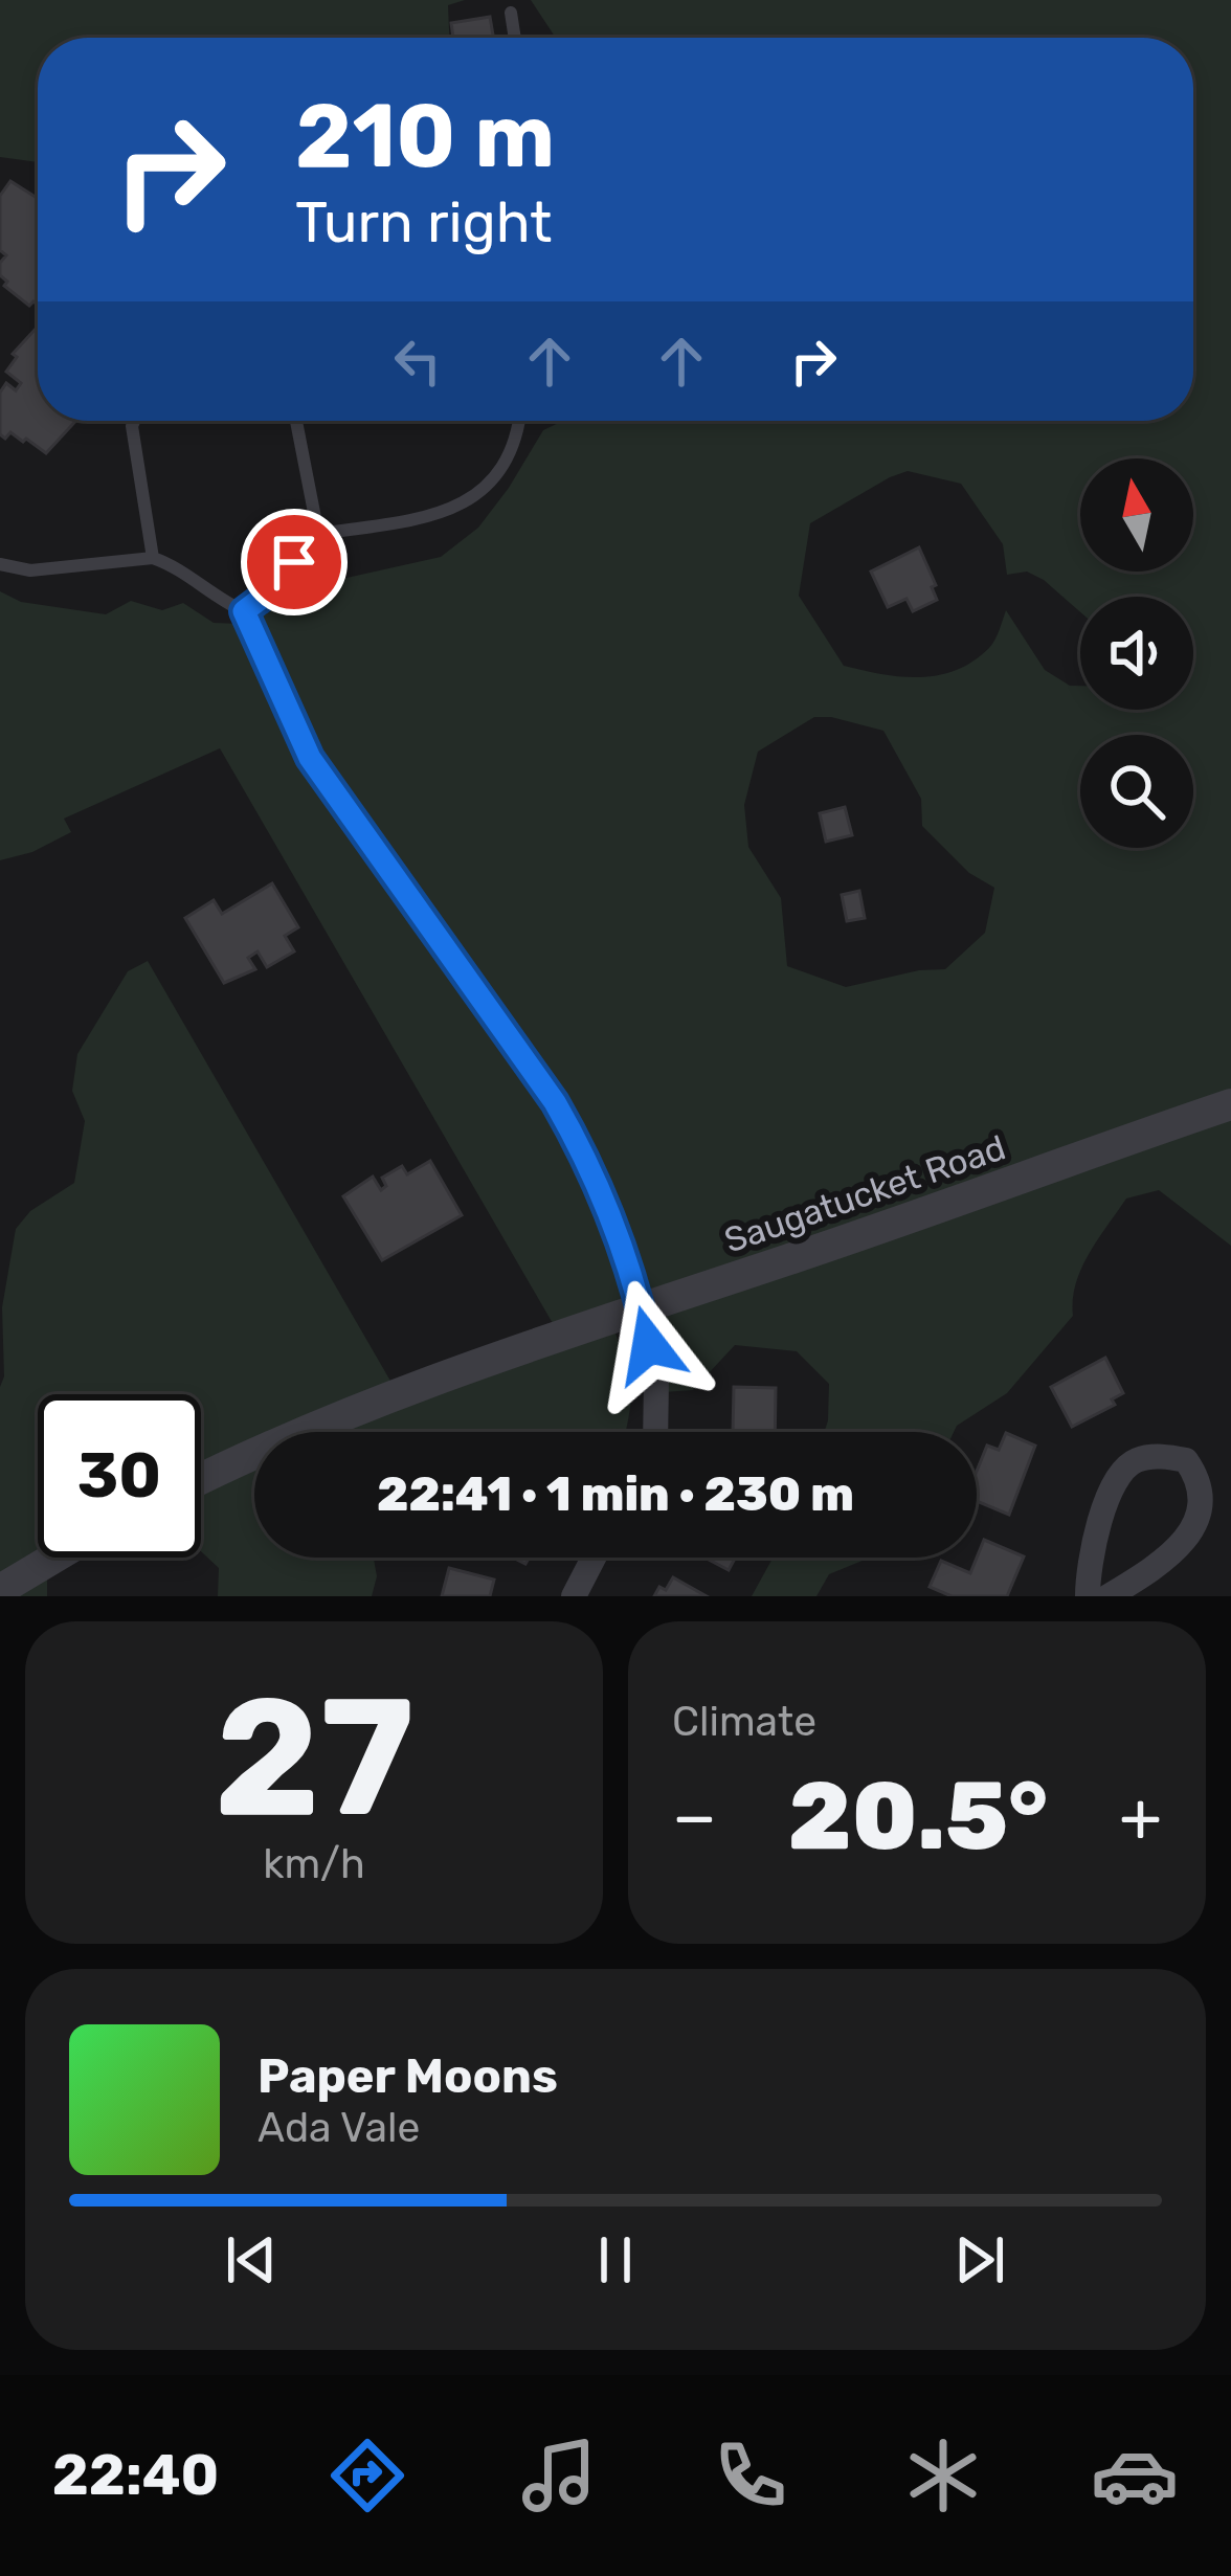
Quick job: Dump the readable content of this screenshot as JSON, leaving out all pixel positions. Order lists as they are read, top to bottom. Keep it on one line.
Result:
{"streets":{"street":["Saugatucket Road"]},"north":"top","page":{"turn":["210 m","Turn right"],"limit":"30","trip":"22:41 · 1 min · 230 m","tile":[["27","km/h"],"Climate"],"heat":["−","20.5°","+"],"song":["Paper Moons","Ada Vale"],"tabs":"22:40"}}
